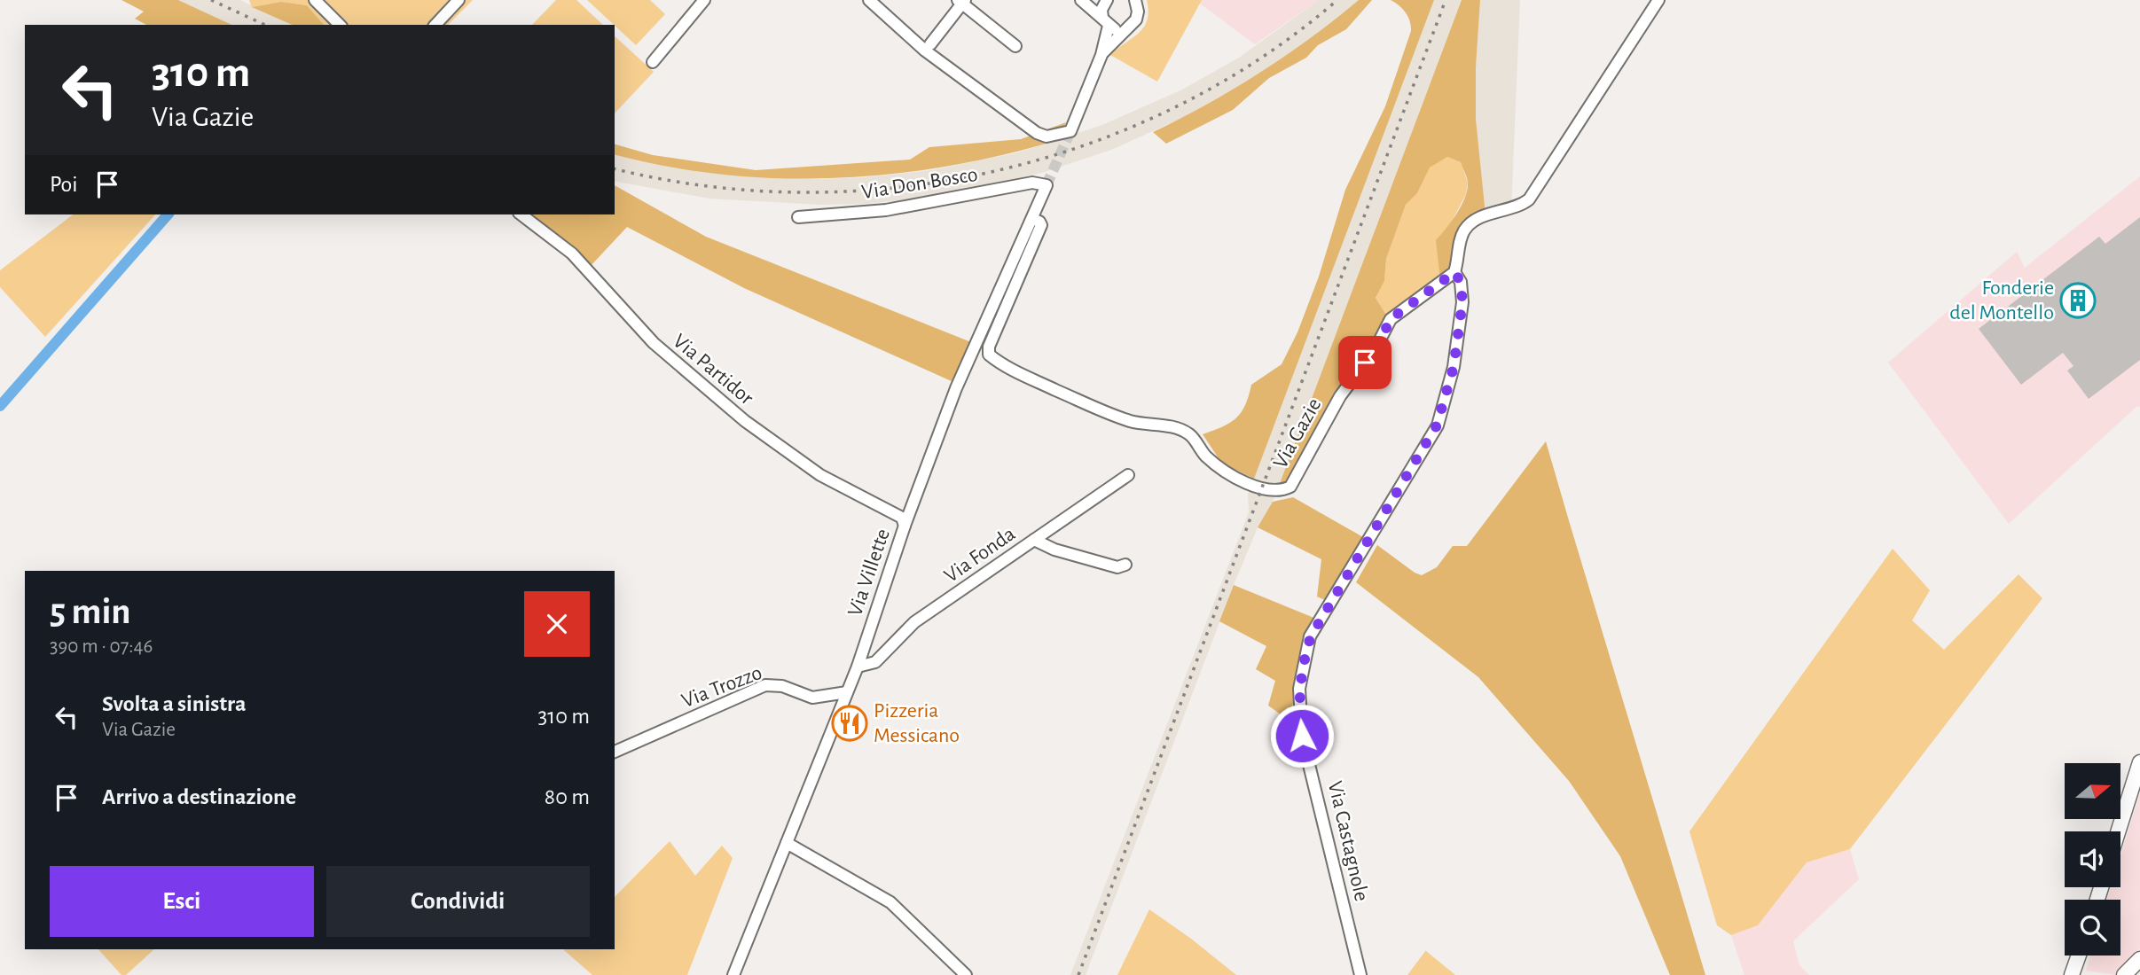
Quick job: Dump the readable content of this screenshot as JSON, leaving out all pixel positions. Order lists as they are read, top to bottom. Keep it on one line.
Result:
{"streets":{"street":["Via Don Bosco","Via Partidor","Via Gazie","Via Fonda","Via Villette","Via Trozzo","Via Castagnole"]},"crossings":[["Via Don Bosco","Via Villette"],["Via Partidor","Via Villette"],["Via Gazie","Via Villette"],["Via Gazie","Via Castagnole"],["Via Fonda","Via Villette"],["Via Villette","Via Trozzo"]],"places":{"building":["Fonderie del Montello"],"restaurant":["Pizzeria Messicano"]},"north":"right","page":{"turn":["310 m","Via Gazie"],"then":"Poi","heading":["5 min","390 m · 07:46"],"list":[{"name":"Svolta a sinistra","note":"Via Gazie","value":"310 m"},{"name":"Arrivo a destinazione","value":"80 m"}],"buttons":["Esci","Condividi"]}}
